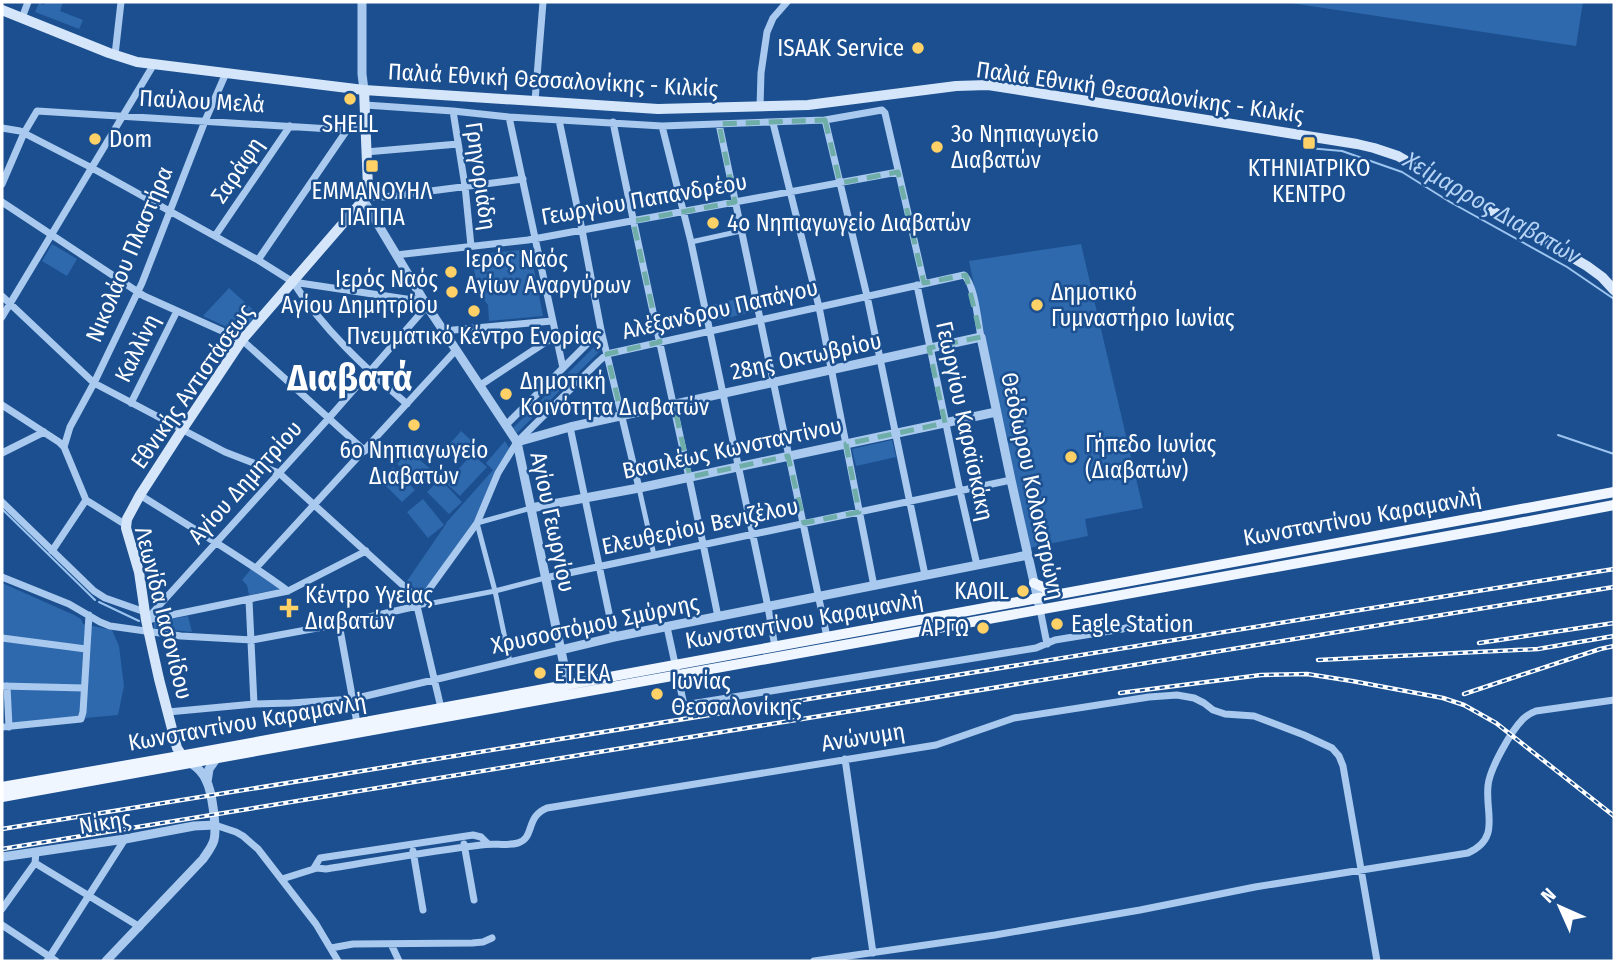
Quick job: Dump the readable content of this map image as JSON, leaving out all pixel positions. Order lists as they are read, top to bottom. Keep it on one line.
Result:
{"streets":{"main road":["Παλιά Εθνική Θεσσαλονίκης - Κιλκίς","Εθνικής Αντιστάσεως","Κωνσταντίνου Καραμανλή","Λεωνίδα Ιασονίδου"],"street":["Παύλου Μελά","Σαράφη","Γρηγοριάδη","Γεωργίου Παπανδρέου","Νικολάου Πλαστήρα","Αλέξανδρου Παπάγου","Καλλίνη","28ης Οκτωβρίου","Γεωργίου Καραϊσκάκη","Βασιλέως Κωνσταντίνου","Αγίου Δημητρίου","Θεόδωρου Κολοκοτρώνη","Αγίου Γεωργίου","Ελευθερίου Βενιζέλου","Χρυσοστόμου Σμύρνης","Ανώνυμη","Νίκης"]},"crossings":[["Παλιά Εθνική Θεσσαλονίκης - Κιλκίς","Νικολάου Πλαστήρα"],["Παύλου Μελά","Σαράφη"],["Παύλου Μελά","Νικολάου Πλαστήρα"],["Γρηγοριάδη","Γεωργίου Παπανδρέου"],["Γεωργίου Παπανδρέου","Γεωργίου Καραϊσκάκη"],["Γεωργίου Παπανδρέου","Αγίου Γεωργίου"],["Αλέξανδρου Παπάγου","28ης Οκτωβρίου"],["Αλέξανδρου Παπάγου","Γεωργίου Καραϊσκάκη"],["Αλέξανδρου Παπάγου","Βασιλέως Κωνσταντίνου"],["Αλέξανδρου Παπάγου","Θεόδωρου Κολοκοτρώνη"],["Αλέξανδρου Παπάγου","Αγίου Γεωργίου"],["Αλέξανδρου Παπάγου","Ελευθερίου Βενιζέλου"],["28ης Οκτωβρίου","Γεωργίου Καραϊσκάκη"],["28ης Οκτωβρίου","Θεόδωρου Κολοκοτρώνη"],["28ης Οκτωβρίου","Αγίου Γεωργίου"],["Εθνικής Αντιστάσεως","Αγίου Γεωργίου"],["Εθνικής Αντιστάσεως","Λεωνίδα Ιασονίδου"],["Γεωργίου Καραϊσκάκη","Βασιλέως Κωνσταντίνου"],["Γεωργίου Καραϊσκάκη","Ελευθερίου Βενιζέλου"],["Γεωργίου Καραϊσκάκη","Χρυσοστόμου Σμύρνης"],["Βασιλέως Κωνσταντίνου","Θεόδωρου Κολοκοτρώνη"],["Βασιλέως Κωνσταντίνου","Αγίου Γεωργίου"],["Αγίου Δημητρίου","Αγίου Γεωργίου"],["Αγίου Δημητρίου","Λεωνίδα Ιασονίδου"],["Θεόδωρου Κολοκοτρώνη","Κωνσταντίνου Καραμανλή"],["Θεόδωρου Κολοκοτρώνη","Ελευθερίου Βενιζέλου"],["Θεόδωρου Κολοκοτρώνη","Χρυσοστόμου Σμύρνης"],["Κωνσταντίνου Καραμανλή","Αγίου Γεωργίου"],["Κωνσταντίνου Καραμανλή","Λεωνίδα Ιασονίδου"],["Αγίου Γεωργίου","Ελευθερίου Βενιζέλου"],["Αγίου Γεωργίου","Χρυσοστόμου Σμύρνης"],["Ελευθερίου Βενιζέλου","Λεωνίδα Ιασονίδου"],["Λεωνίδα Ιασονίδου","Χρυσοστόμου Σμύρνης"]],"districts":["Διαβατά"],"water":["Χείμαρρος Διαβατών"],"places":{"other":["ISAAK Service","SHELL","Dom","3ο Νηπιαγωγείο Διαβατών","4ο Νηπιαγωγείο Διαβατών","Ιερός Ναός Αγίων Αναργύρων","Ιερός Ναός Αγίου Δημητρίου","Δημοτικό Γυμναστήριο Ιωνίας","Πνευματικό Κέντρο Ενορίας","Δημοτική Κοινότητα Διαβατών","6ο Νηπιαγωγείο Διαβατών","Γήπεδο Ιωνίας (Διαβατών)","KAOIL","Eagle Station","ΑΡΓΩ","ΕΤΕΚΑ","Ιωνίας Θεσσαλονίκης"],"transit":["ΚΤΗΝΙΑΤΡΙΚΟ ΚΕΝΤΡΟ","ΕΜΜΑΝΟΥΗΛ ΠΑΠΠΑ"],"health":["Κέντρο Υγείας Διαβατών"]},"north":"top left"}
